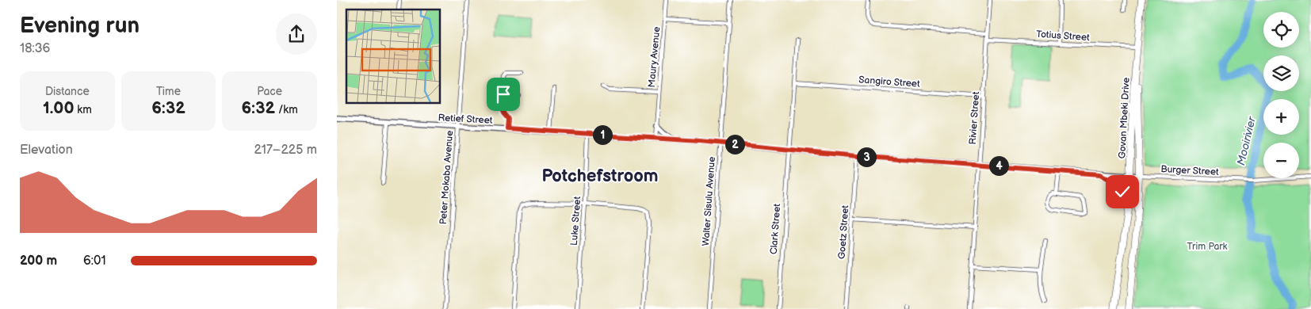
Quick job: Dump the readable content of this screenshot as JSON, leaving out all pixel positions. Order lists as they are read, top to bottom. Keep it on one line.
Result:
{"streets":{"main road":["Govan Mbeki Drive"],"street":["Totius Street","Maury Avenue","Sangiro Street","Rivier Street","Retief Street","Burger Street","Peter Mokaba Avenue","Walter Sisulu Avenue","Luke Street","Clark Street","Goetz Street"]},"crossings":[["Totius Street","Rivier Street"],["Totius Street","Govan Mbeki Drive"],["Maury Avenue","Retief Street"],["Maury Avenue","Walter Sisulu Avenue"],["Sangiro Street","Rivier Street"],["Sangiro Street","Clark Street"],["Rivier Street","Retief Street"],["Govan Mbeki Drive","Retief Street"],["Govan Mbeki Drive","Burger Street"],["Retief Street","Burger Street"],["Retief Street","Peter Mokaba Avenue"],["Retief Street","Walter Sisulu Avenue"],["Retief Street","Luke Street"],["Retief Street","Clark Street"],["Retief Street","Goetz Street"]],"districts":["Potchefstroom"],"water":["Mooirivier"],"parks":["Trim Park"],"page":{"heading":["Evening run","18:36"],"map_buttons":["+","−"],"stats":[["Distance","1.00 km"],["Time","6:32"],["Pace","6:32 /km"]],"pins":["1","2","3","4"],"chart":["Elevation","217–225 m"],"list":[{"name":"200 m","note":"6:01"}]}}
